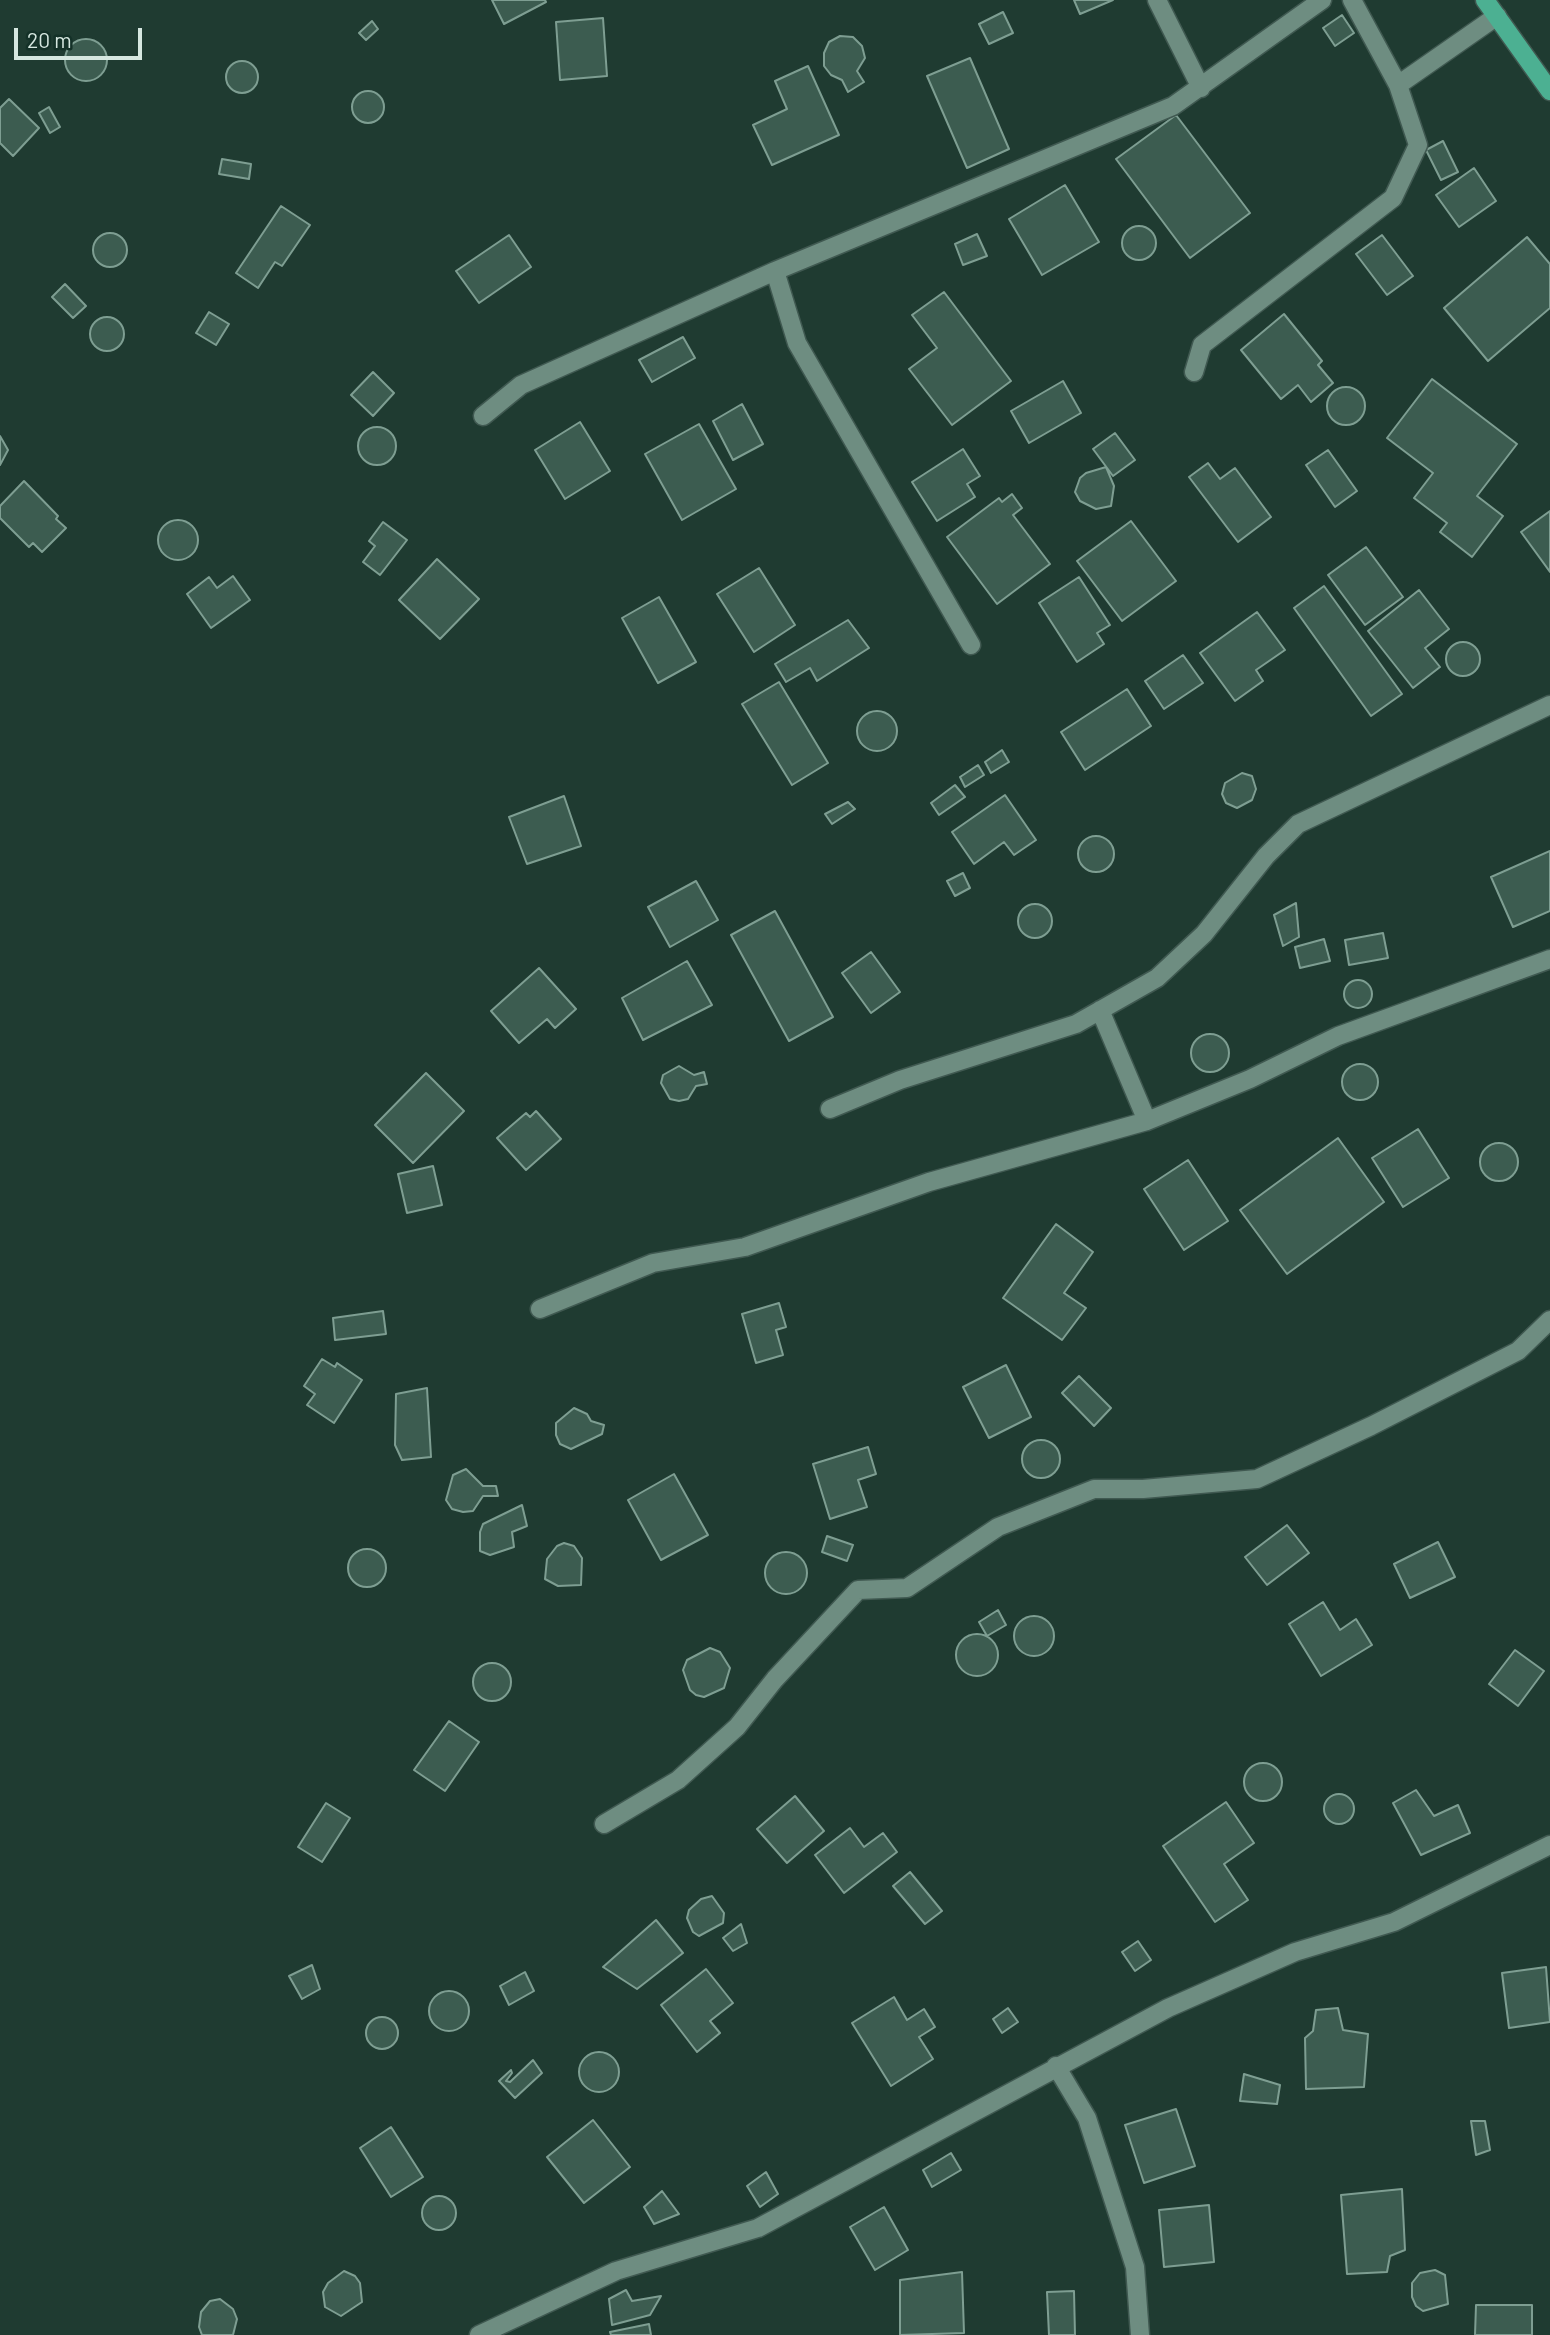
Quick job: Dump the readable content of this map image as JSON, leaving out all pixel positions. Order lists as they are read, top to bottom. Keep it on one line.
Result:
{"scale_bar":"20 m"}
